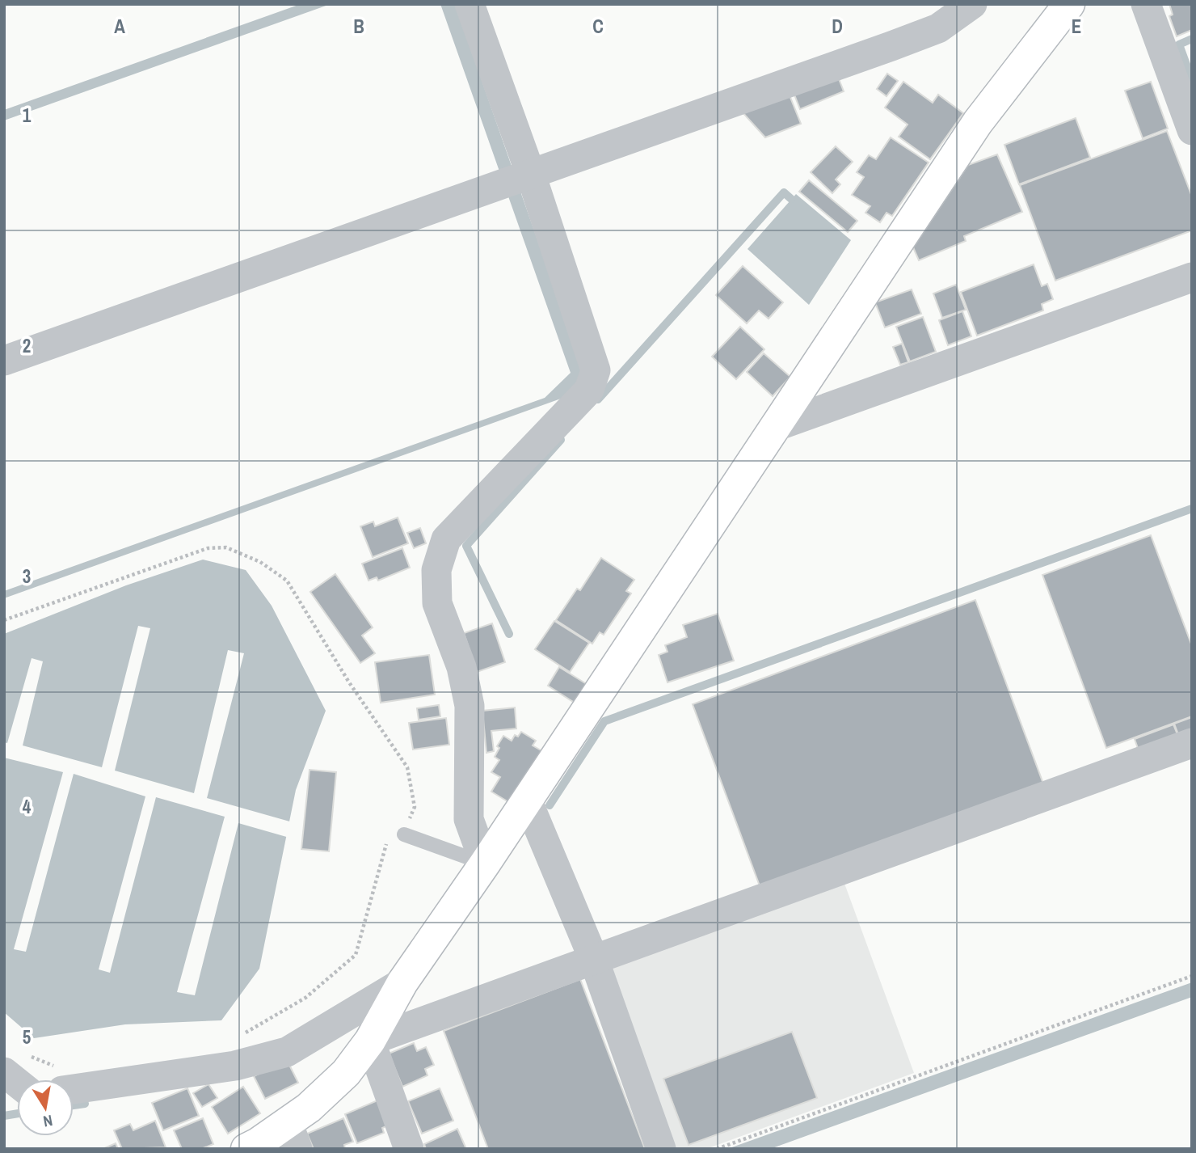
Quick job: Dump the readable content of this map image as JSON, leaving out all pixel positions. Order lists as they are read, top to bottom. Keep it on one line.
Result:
{"north":"bottom","grid":{"columns":["A","B","C","D","E"],"rows":["1","2","3","4","5"]}}
